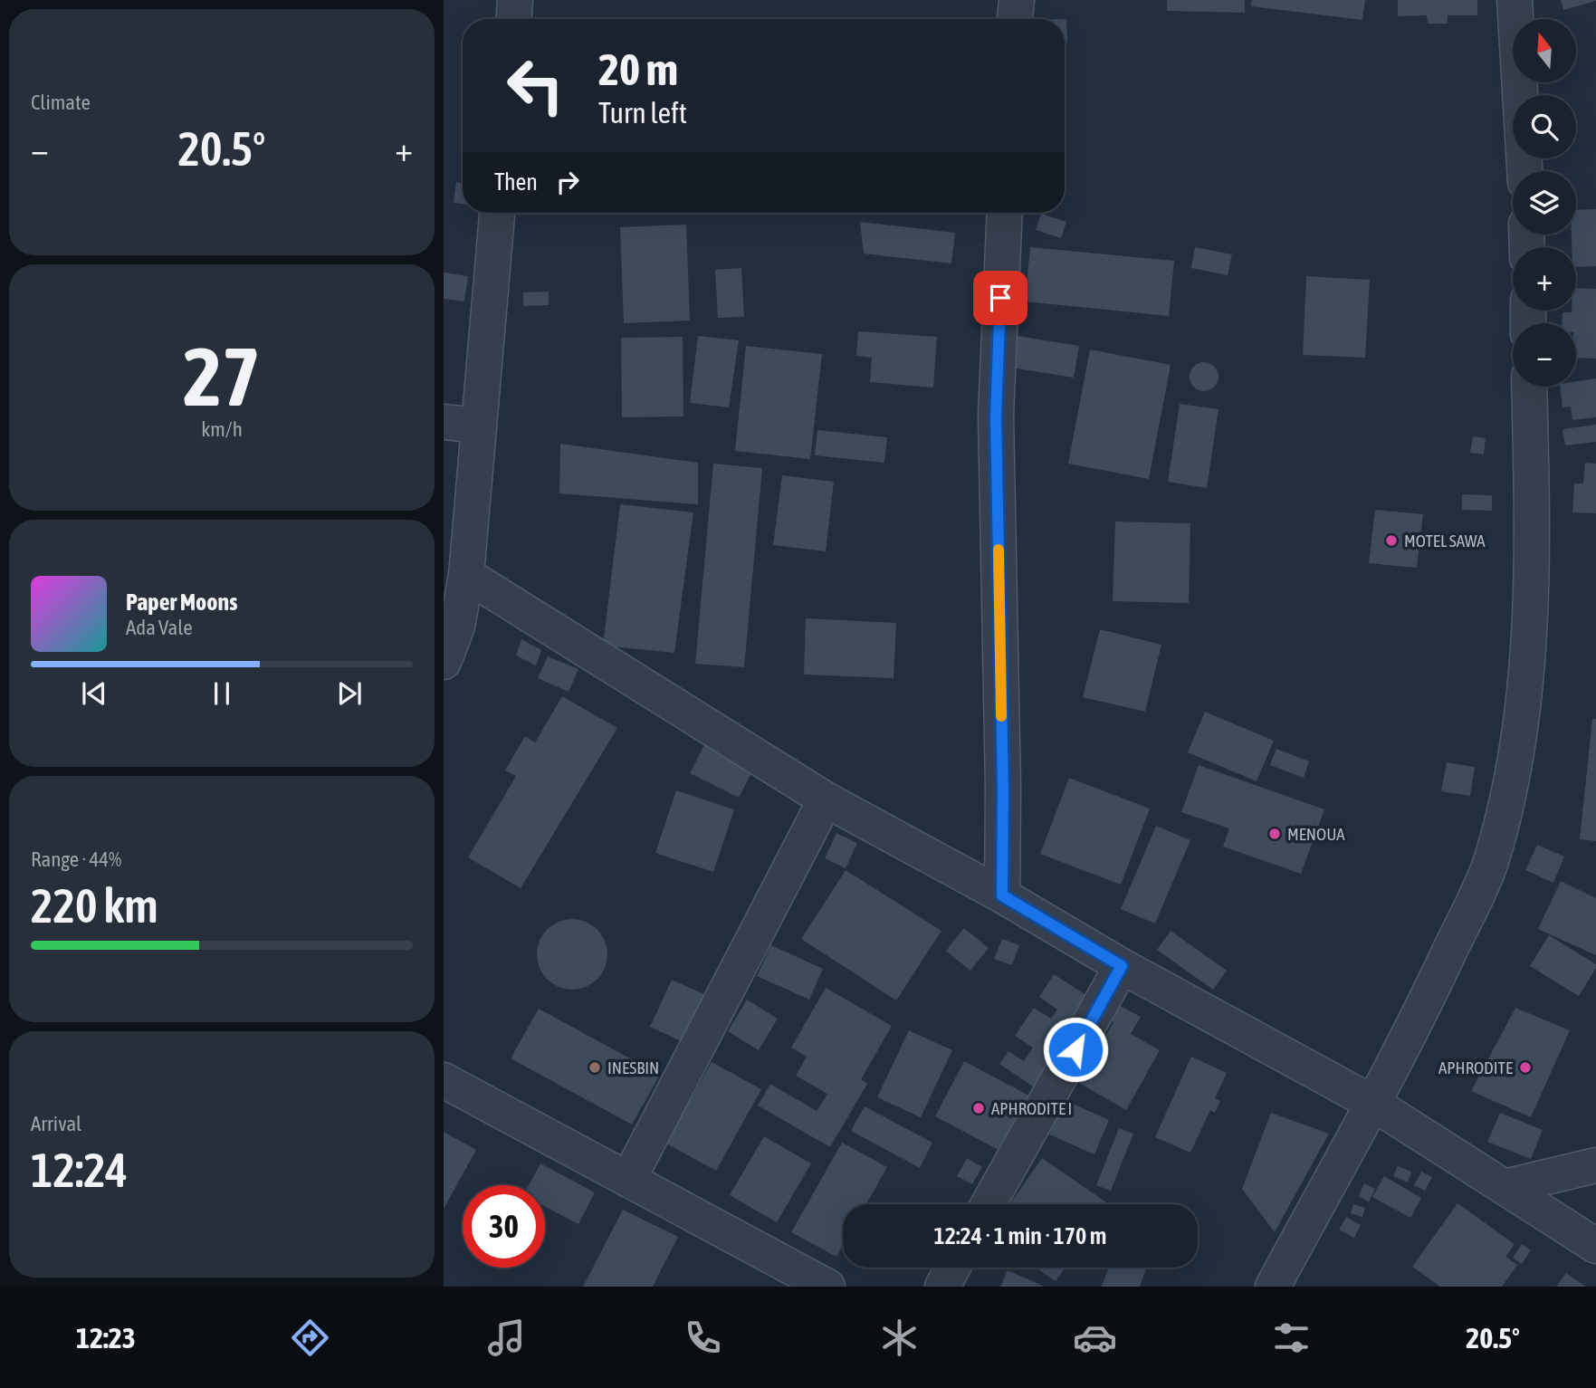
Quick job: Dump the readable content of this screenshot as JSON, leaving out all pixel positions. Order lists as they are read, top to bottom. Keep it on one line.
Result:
{"places":["MOTEL SAWA","MENOUA","INESBIN","APHRODITE","APHRODITE I"],"north":"top","page":{"tile":["Climate",["27","km/h"],["Range · 44%","220 km"],["Arrival","12:24"]],"map_buttons":["+","−"],"turn":["20 m","Turn left"],"heat":["−","20.5°","+"],"then":"Then","song":["Paper Moons","Ada Vale"],"limit":"30","trip":"12:24 · 1 min · 170 m","tabs":["12:23","20.5°"]}}
